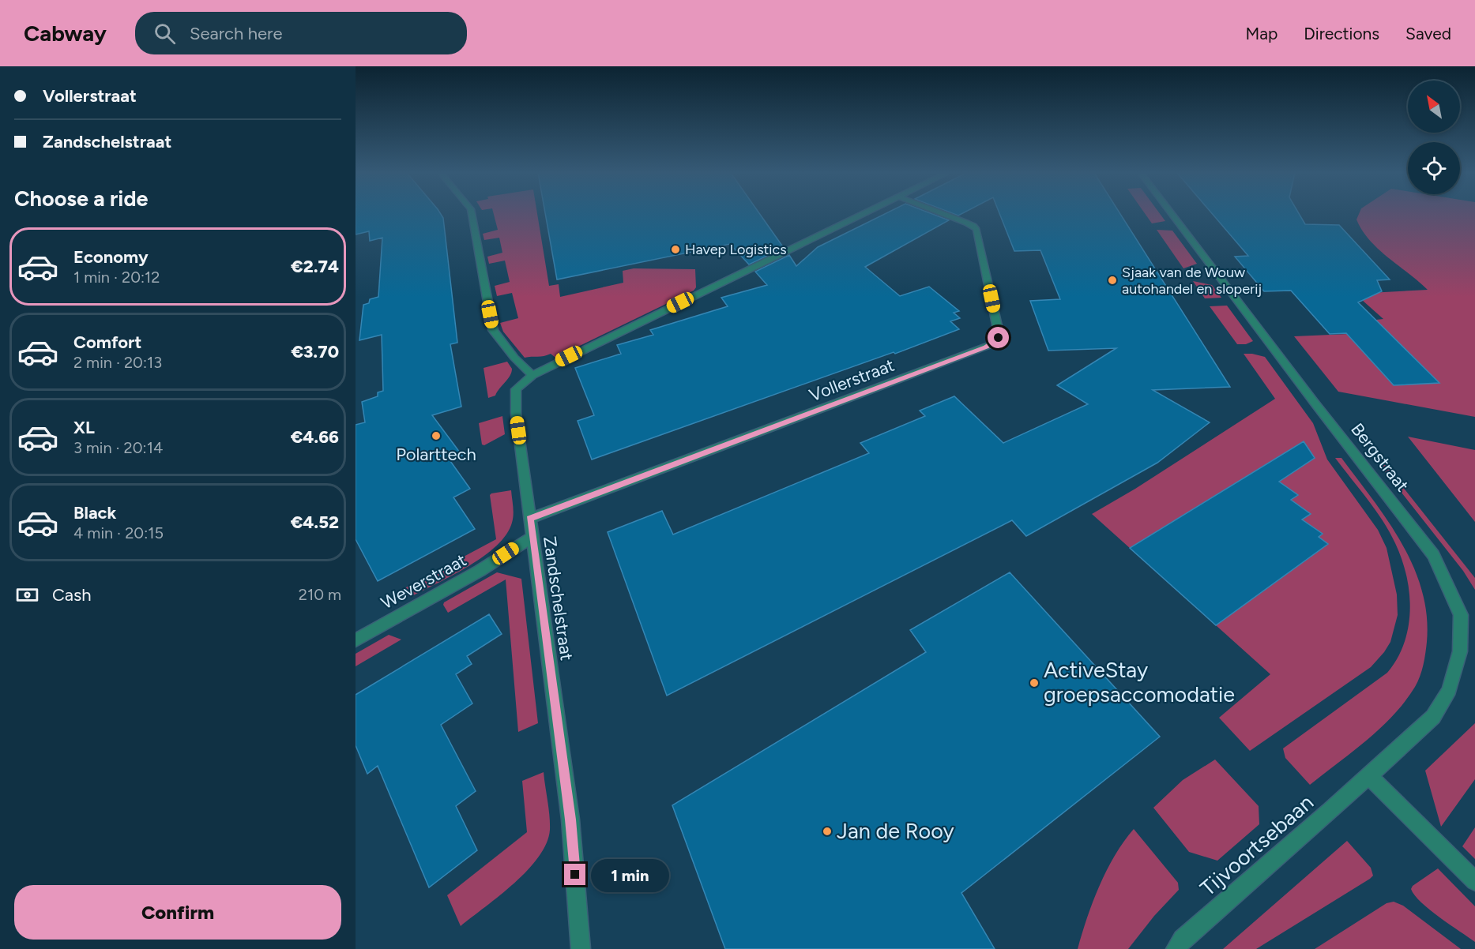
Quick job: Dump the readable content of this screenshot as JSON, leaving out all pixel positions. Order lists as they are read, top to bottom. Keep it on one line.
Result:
{"streets":{"street":["Vollerstraat","Bergstraat","Weverstraat","Zandschelstraat","Tijvoortsebaan"]},"crossings":[["Vollerstraat","Zandschelstraat"],["Bergstraat","Tijvoortsebaan"],["Weverstraat","Zandschelstraat"]],"places":["Havep Logistics","Sjaak van de Wouw autohandel en sloperij","Polarttech","ActiveStay groepsaccomodatie","Jan de Rooy"],"north":"top left","page":{"header":"Cabway","search":"Search here","nav":["Map","Directions","Saved"],"banner":["Vollerstraat","Zandschelstraat"],"heading":"Choose a ride","list":[{"name":"Economy","note":"1 min · 20:12","value":"€2.74"},{"name":"Comfort","note":"2 min · 20:13","value":"€3.70"},{"name":"XL","note":"3 min · 20:14","value":"€4.66"},{"name":"Black","note":"4 min · 20:15","value":"€4.52"}],"pay":["Cash","210 m"],"bubble":"1 min","buttons":"Confirm"}}
